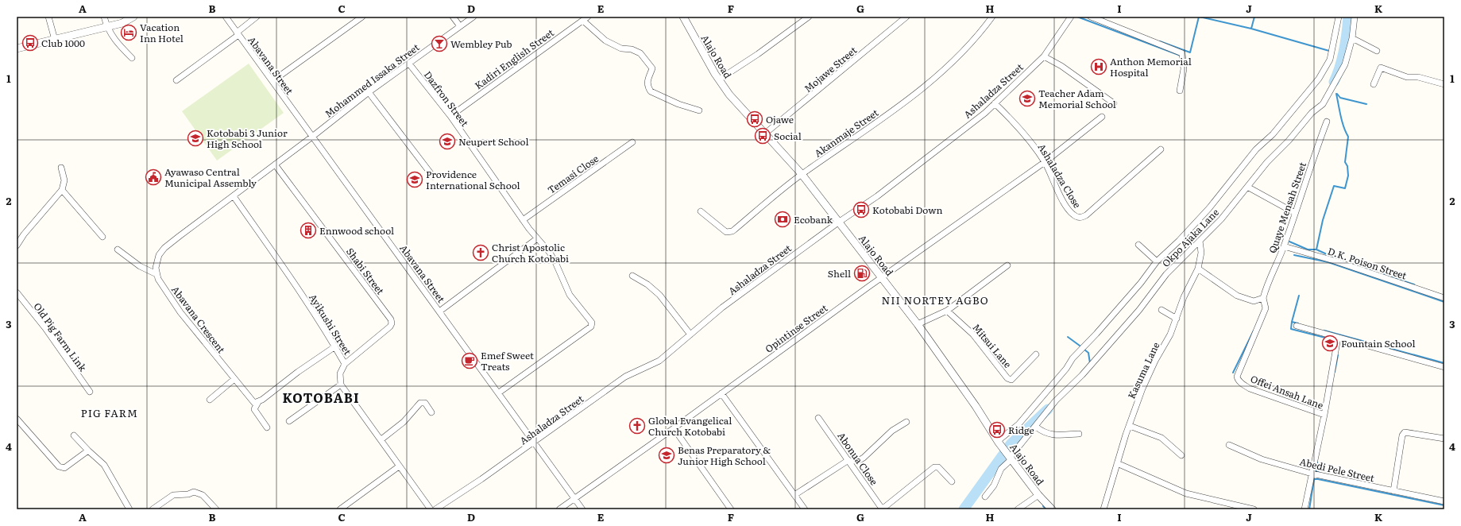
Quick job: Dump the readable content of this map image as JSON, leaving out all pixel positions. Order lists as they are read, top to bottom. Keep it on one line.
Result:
{"streets":{"street":["Alajo Road","Kadiri English Street","Abavana Street","Mojawe Street","Mohammed Issaka Street","Ashaladza Street","Dazfron Street","Akanmaje Street","Temasi Close","Ashaladza Close","Quaye Mensah Street","Okpo Ajaka Lane","D.K. Poison Street","Shabi Street","Abavana Crescent","Ayikushi Street","Opintinse Street","Old Pig Farm Link","Mitsui Lane","Kasuma Lane","Offei Ansah Lane","Abonua Close","Abedi Pele Street"]},"crossings":[["Alajo Road","Mojawe Street"],["Alajo Road","Ashaladza Street"],["Alajo Road","Akanmaje Street"],["Alajo Road","Okpo Ajaka Lane"],["Alajo Road","Opintinse Street"],["Kadiri English Street","Dazfron Street"],["Abavana Street","Mohammed Issaka Street"],["Abavana Street","Ashaladza Street"],["Abavana Street","Dazfron Street"],["Abavana Street","Opintinse Street"],["Mohammed Issaka Street","Dazfron Street"],["Ashaladza Street","Ashaladza Close"],["Dazfron Street","Temasi Close"],["Ashaladza Close","Opintinse Street"],["Quaye Mensah Street","D.K. Poison Street"],["Quaye Mensah Street","Offei Ansah Lane"],["Okpo Ajaka Lane","Kasuma Lane"],["Shabi Street","Ayikushi Street"]],"districts":["NII NORTEY AGBO","KOTOBABI","PIG FARM"],"places":{"hotel":["Vacation Inn Hotel"],"bus stop":["Club 1000","Ojawe","Social","Kotobabi Down","Ridge"],"bar":["Wembley Pub"],"hospital":["Anthon Memorial Hospital"],"school or university":["Teacher Adam Memorial School","Kotobabi 3 Junior High School","Neupert School","Providence International School","Fountain School","Benas Preparatory & Junior High School"],"public building":["Ayawaso Central Municipal Assembly"],"bank":["Ecobank"],"building":["Ennwood school"],"church":["Christ Apostolic Church Kotobabi","Global Evangelical Church Kotobabi"],"fuel station":["Shell"],"cafe":["Emef Sweet Treats"]},"grid":{"columns":["A","B","C","D","E","F","G","H","I","J","K"],"rows":["1","2","3","4"]}}
